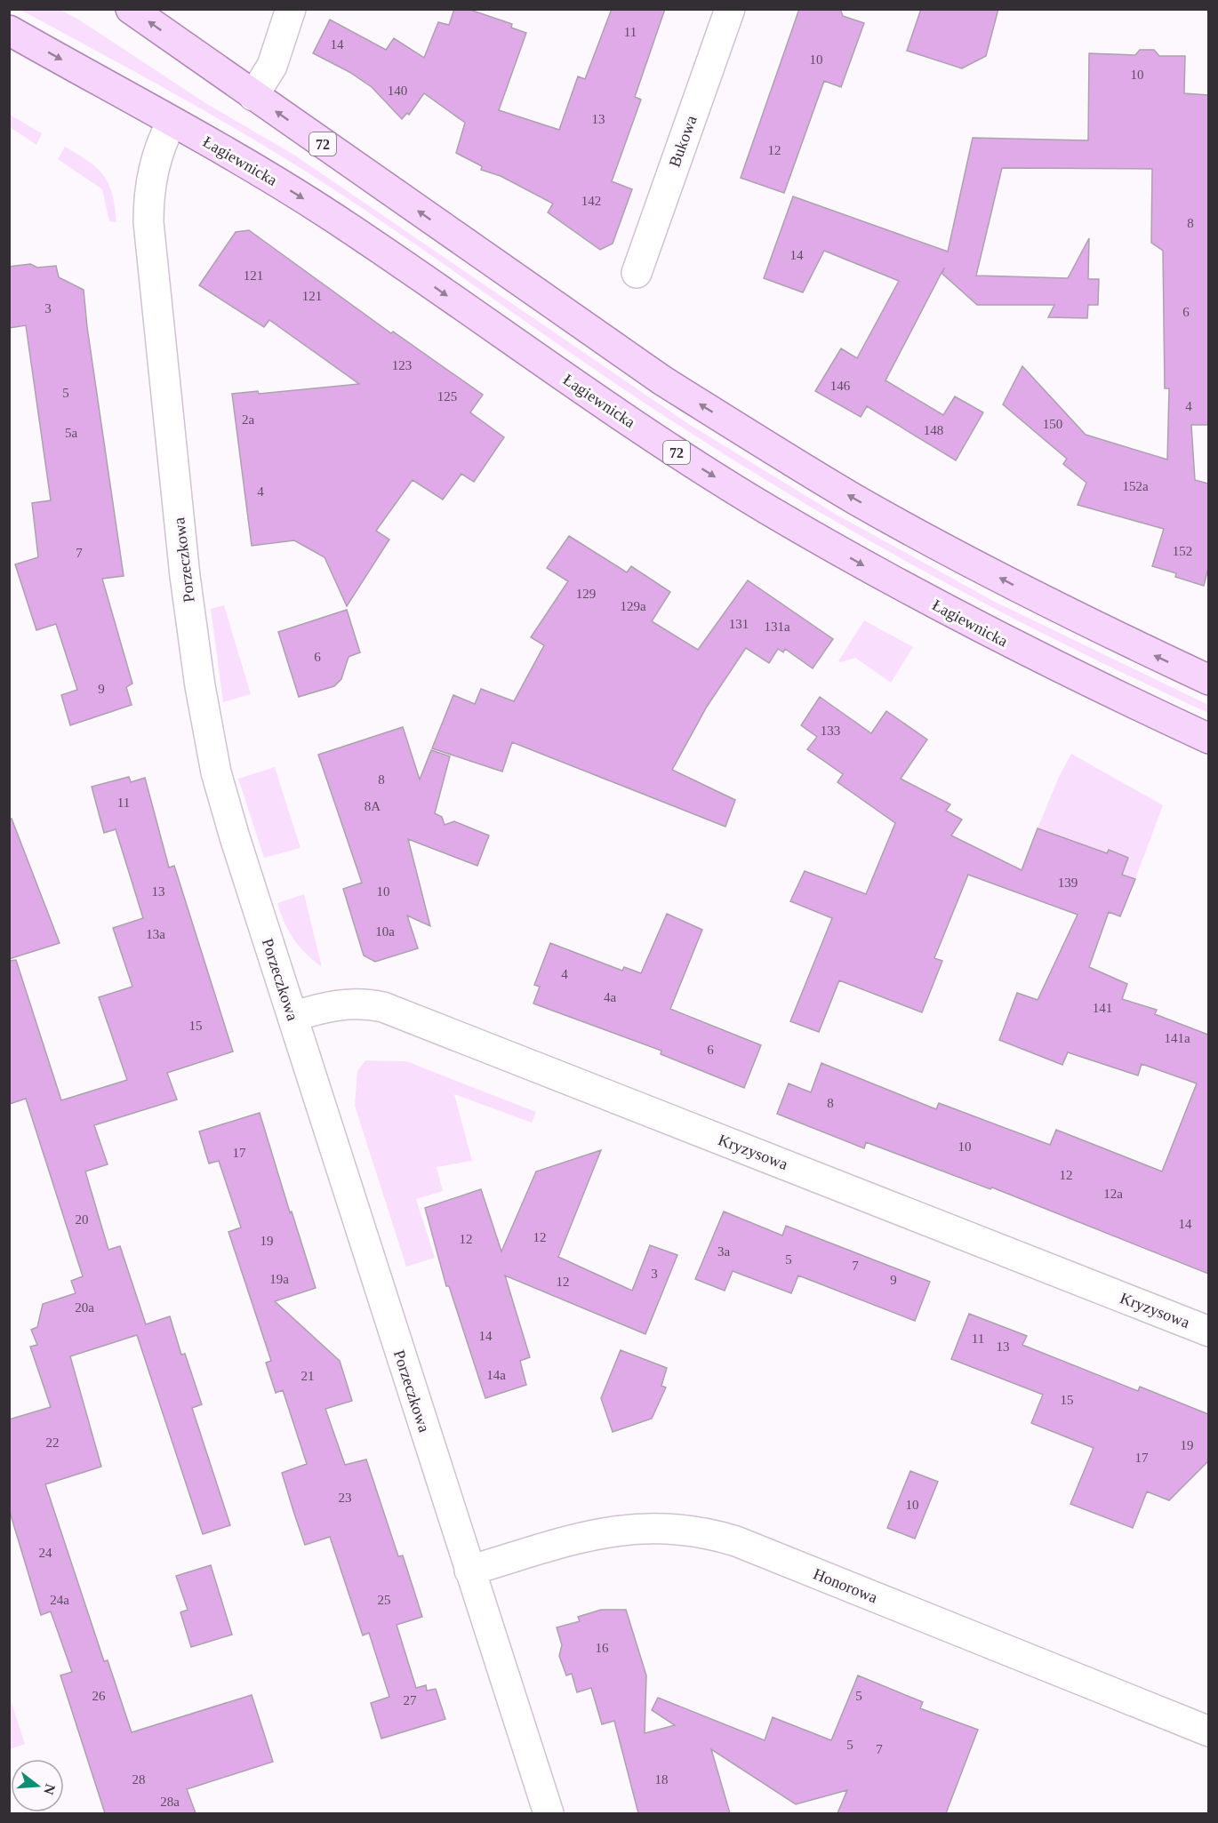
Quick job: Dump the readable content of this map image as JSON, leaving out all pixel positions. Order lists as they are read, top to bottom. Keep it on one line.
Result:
{"streets":{"main road":["72","Łagiewnicka"],"street":["Bukowa","Porzeczkowa","Kryzysowa","Honorowa"]},"crossings":[["Łagiewnicka","Porzeczkowa"],["Porzeczkowa","Kryzysowa"],["Porzeczkowa","Honorowa"]],"house_numbers":["11","14","10","10","140","13","12","142","8","14","121","121","3","6","123","146","5","125","4","2a","150","148","5a","152a","4","152","7","129","129a","131","131a","6","9","133","8","11","8A","139","13","10","10a","13a","4","4a","141","15","141a","6","8","10","17","12","12a","20","14","12","12","19","3a","5","7","3","19a","9","12","20a","14","11","13","14a","21","15","22","19","17","23","10","24","24a","25","16","26","5","27","5","7","28","18","28a"],"north":"right"}
